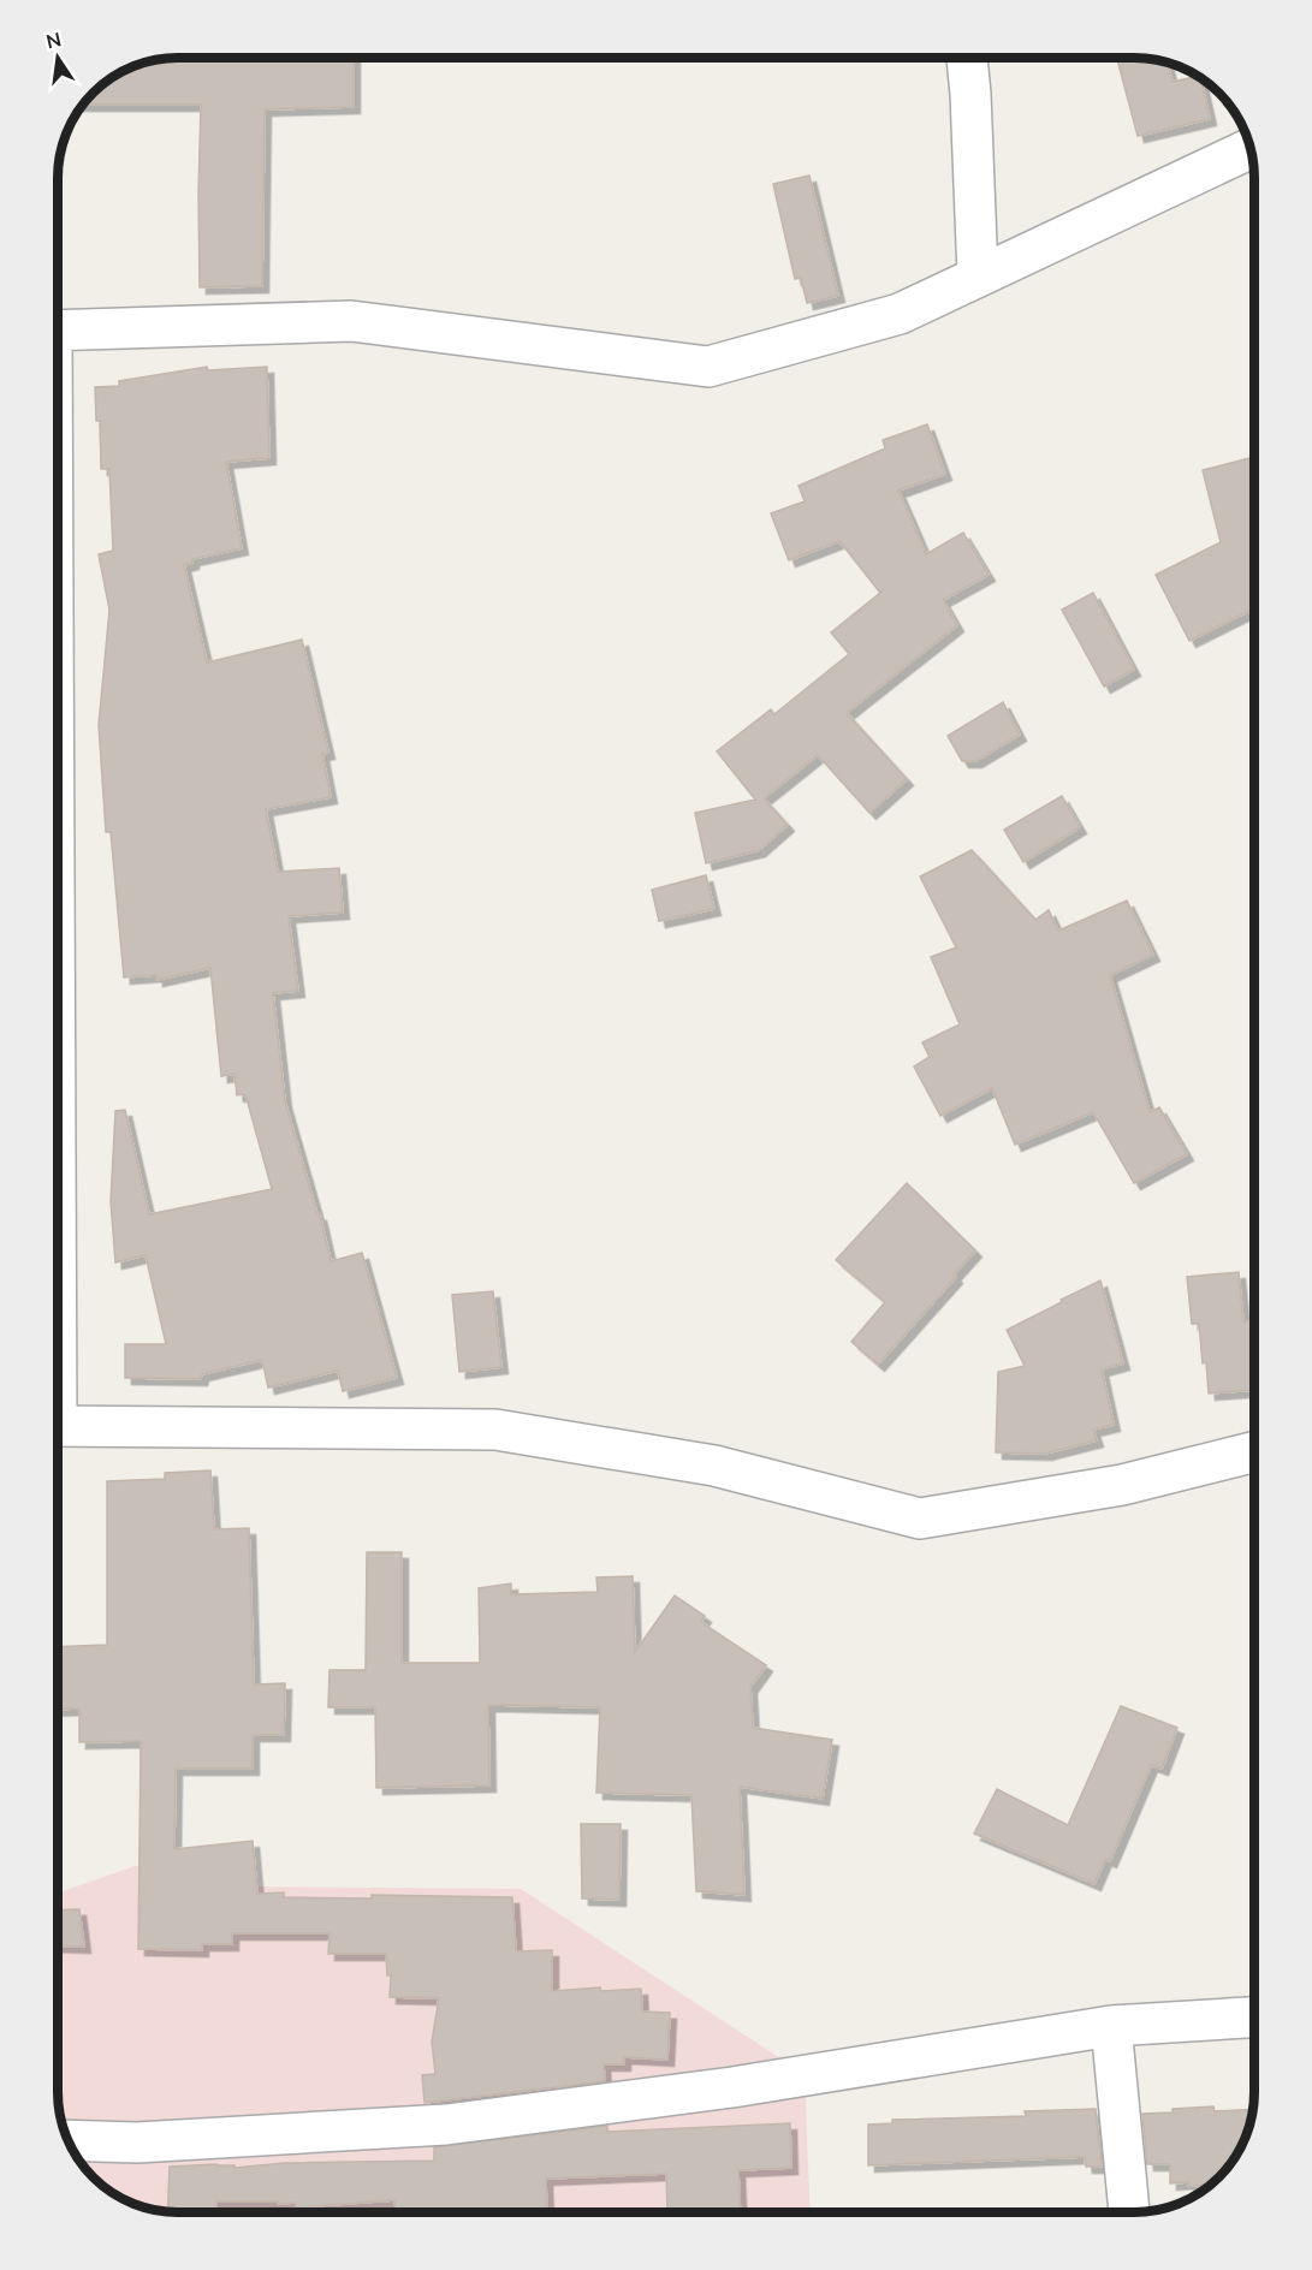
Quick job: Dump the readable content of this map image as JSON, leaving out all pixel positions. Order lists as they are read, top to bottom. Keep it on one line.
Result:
{"north":"top"}
